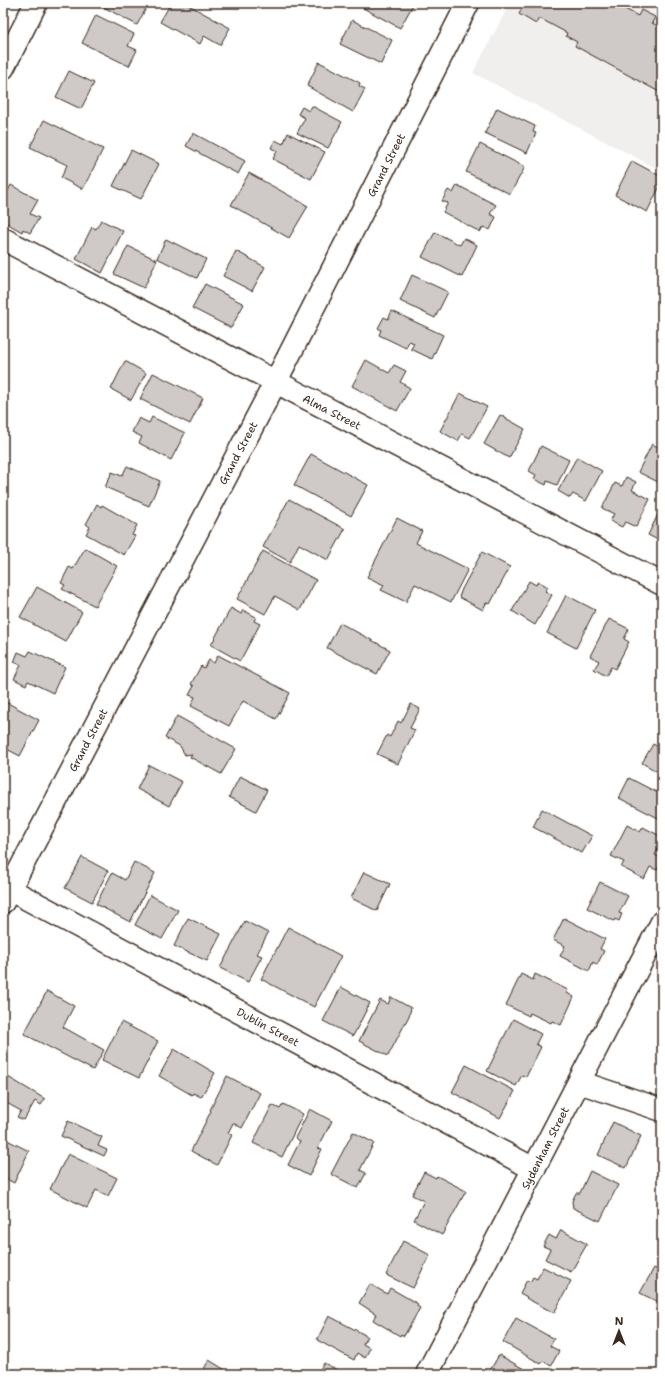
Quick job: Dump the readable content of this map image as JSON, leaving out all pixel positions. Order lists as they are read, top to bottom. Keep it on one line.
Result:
{"streets":{"street":["Grand Street","Alma Street","Dublin Street","Sydenham Street"]},"crossings":[["Grand Street","Alma Street"],["Grand Street","Dublin Street"],["Dublin Street","Sydenham Street"]],"north":"top"}
